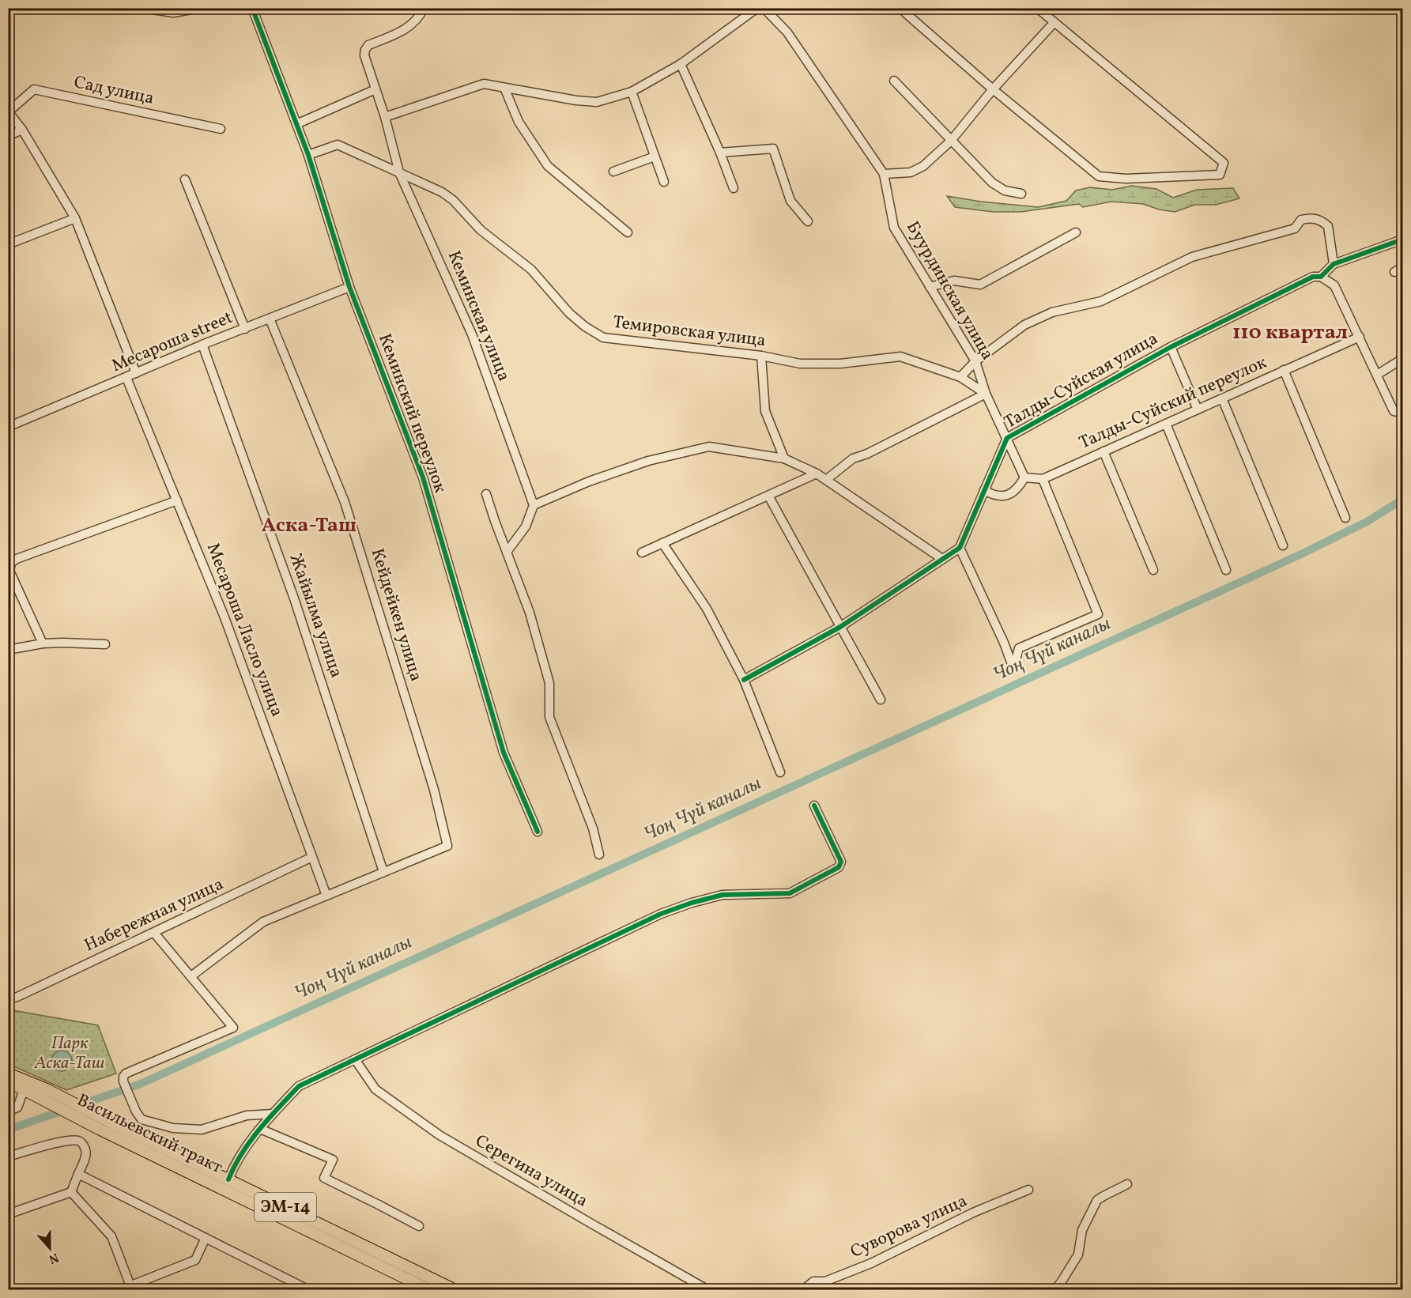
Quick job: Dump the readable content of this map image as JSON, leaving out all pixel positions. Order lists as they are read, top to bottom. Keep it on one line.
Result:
{"streets":{"main road":["Васильевский тракт","ЭМ-14"],"street":["Сад улица","Буурдинская улица","Кеминская улица","Темировская улица","Месароша street","Талды-Суйская улица","Талды-Суйский переулок","Кеминский переулок","Кейдейкен улица","Жайылма улица","Месароша Ласло улица","Набережная улица","Серегина улица","Суворова улица"]},"crossings":[["Буурдинская улица","Темировская улица"],["Буурдинская улица","Талды-Суйская улица"],["Буурдинская улица","Талды-Суйский переулок"],["Кеминская улица","Темировская улица"],["Темировская улица","Кеминский переулок"],["Месароша street","Кеминский переулок"],["Месароша street","Кейдейкен улица"],["Месароша street","Жайылма улица"],["Месароша street","Месароша Ласло улица"],["Кейдейкен улица","Жайылма улица"],["Месароша Ласло улица","Набережная улица"]],"districts":["110 квартал","Аска-Таш"],"water":["Чоң Чүй каналы"],"parks":["Парк Аска-Таш"],"north":"bottom"}
